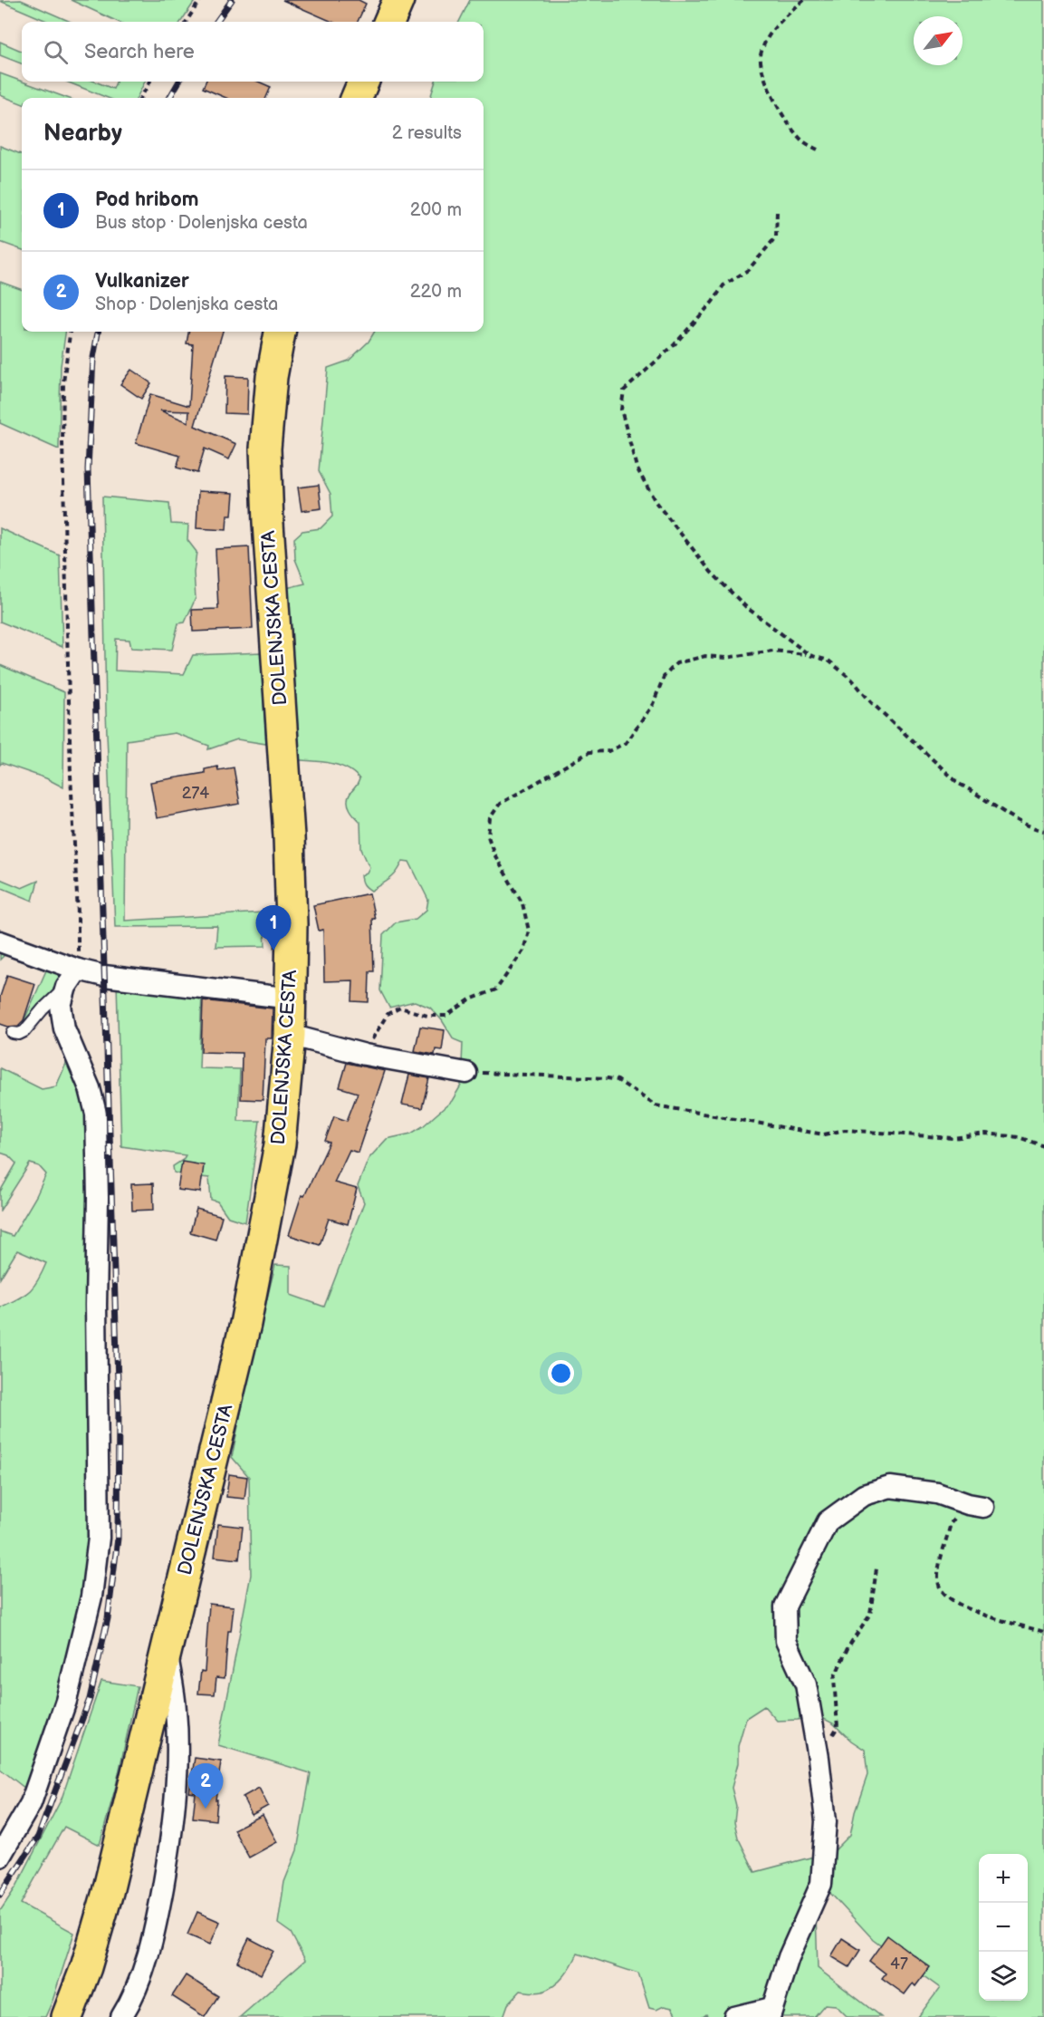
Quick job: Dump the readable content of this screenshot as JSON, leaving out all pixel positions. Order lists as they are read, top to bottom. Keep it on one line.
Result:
{"streets":{"main road":["DOLENJSKA CESTA"]},"house_numbers":["274","47"],"north":"top right","page":{"search":"Search here","heading":["Nearby","2 results"],"list":[{"mark":"1","name":"Pod hribom","note":"Bus stop · Dolenjska cesta","value":"200 m"},{"mark":"2","name":"Vulkanizer","note":"Shop · Dolenjska cesta","value":"220 m"}],"pins":["1","2"],"map_buttons":["+","−"]}}
